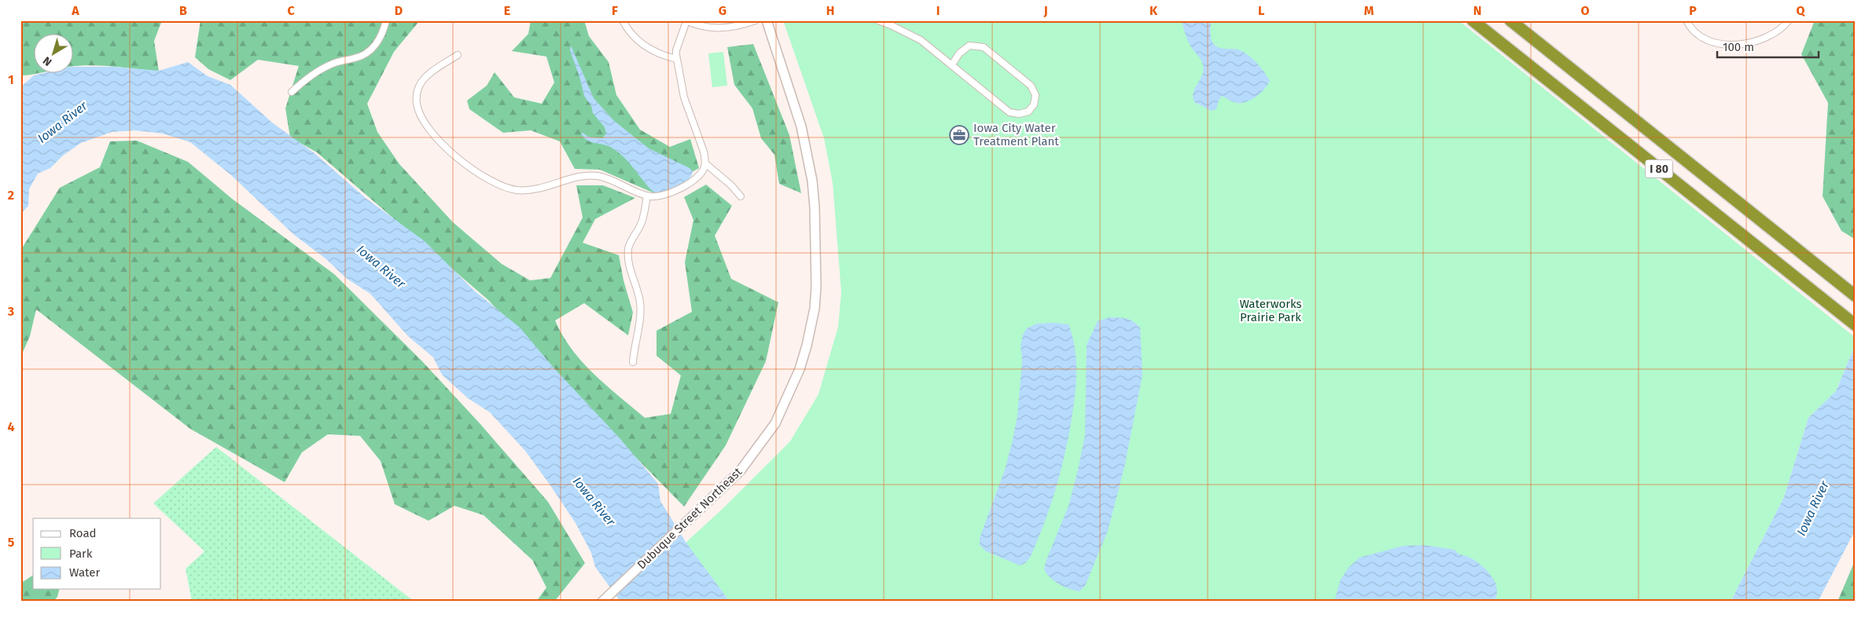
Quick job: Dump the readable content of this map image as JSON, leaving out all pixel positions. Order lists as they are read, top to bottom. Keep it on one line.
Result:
{"streets":{"highway":["I 80"],"main road":["Dubuque Street Northeast"]},"water":["Iowa River"],"parks":["Waterworks Prairie Park"],"places":{"office":["Iowa City Water Treatment Plant"]},"legend":["Road","Park","Water"],"scale_bar":"100 m","north":"bottom left","grid":{"columns":["A","B","C","D","E","F","G","H","I","J","K","L","M","N","O","P","Q"],"rows":["1","2","3","4","5"]}}
